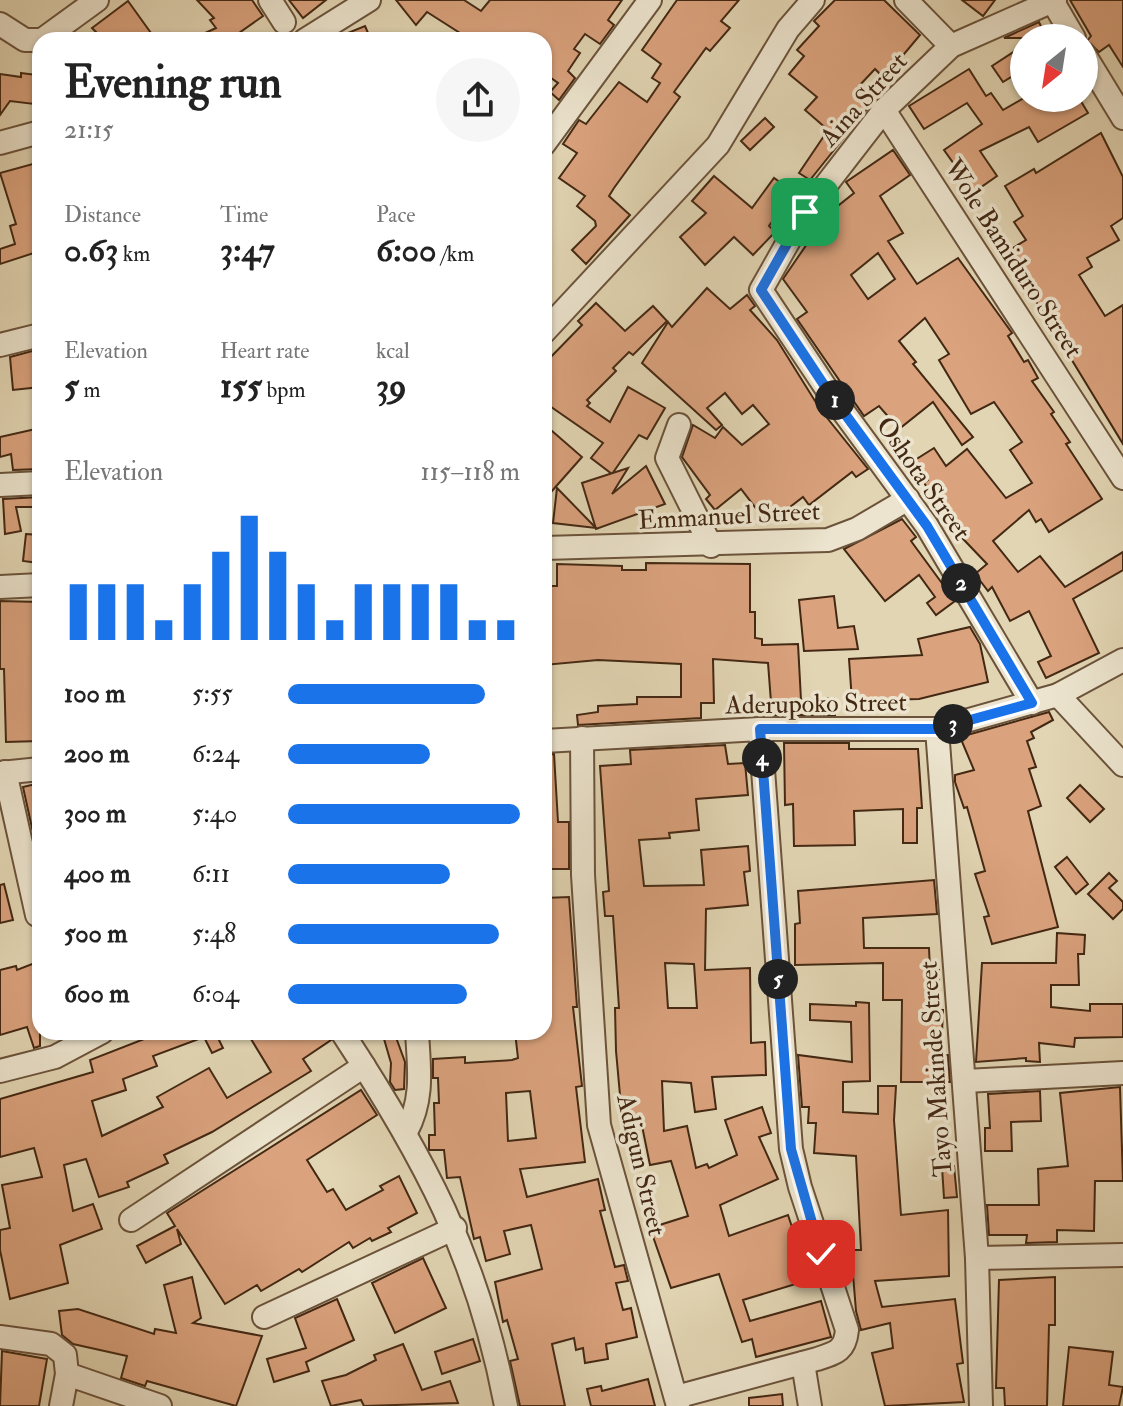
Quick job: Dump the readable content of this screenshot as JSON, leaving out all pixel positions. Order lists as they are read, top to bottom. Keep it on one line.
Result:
{"streets":{"street":["Aina Street","Wole Bamiduro Street","Oshota Street","Emmanuel Street","Aderupoko Street","Tayo Makinde Street","Adigun Street"]},"crossings":[["Aina Street","Wole Bamiduro Street"],["Aina Street","Oshota Street"],["Oshota Street","Emmanuel Street"],["Oshota Street","Aderupoko Street"],["Aderupoko Street","Tayo Makinde Street"],["Aderupoko Street","Adigun Street"]],"north":"bottom left","page":{"heading":["Evening run","21:15"],"stats":[["Distance","0.63 km"],["Time","3:47"],["Pace","6:00 /km"],["Elevation","5 m"],["Heart rate","155 bpm"],["kcal","39"]],"pins":["1","2","3","4","5"],"chart":["Elevation","115–118 m"],"list":[{"name":"100 m","note":"5:55"},{"name":"200 m","note":"6:24"},{"name":"300 m","note":"5:40"},{"name":"400 m","note":"6:11"},{"name":"500 m","note":"5:48"},{"name":"600 m","note":"6:04"}]}}
